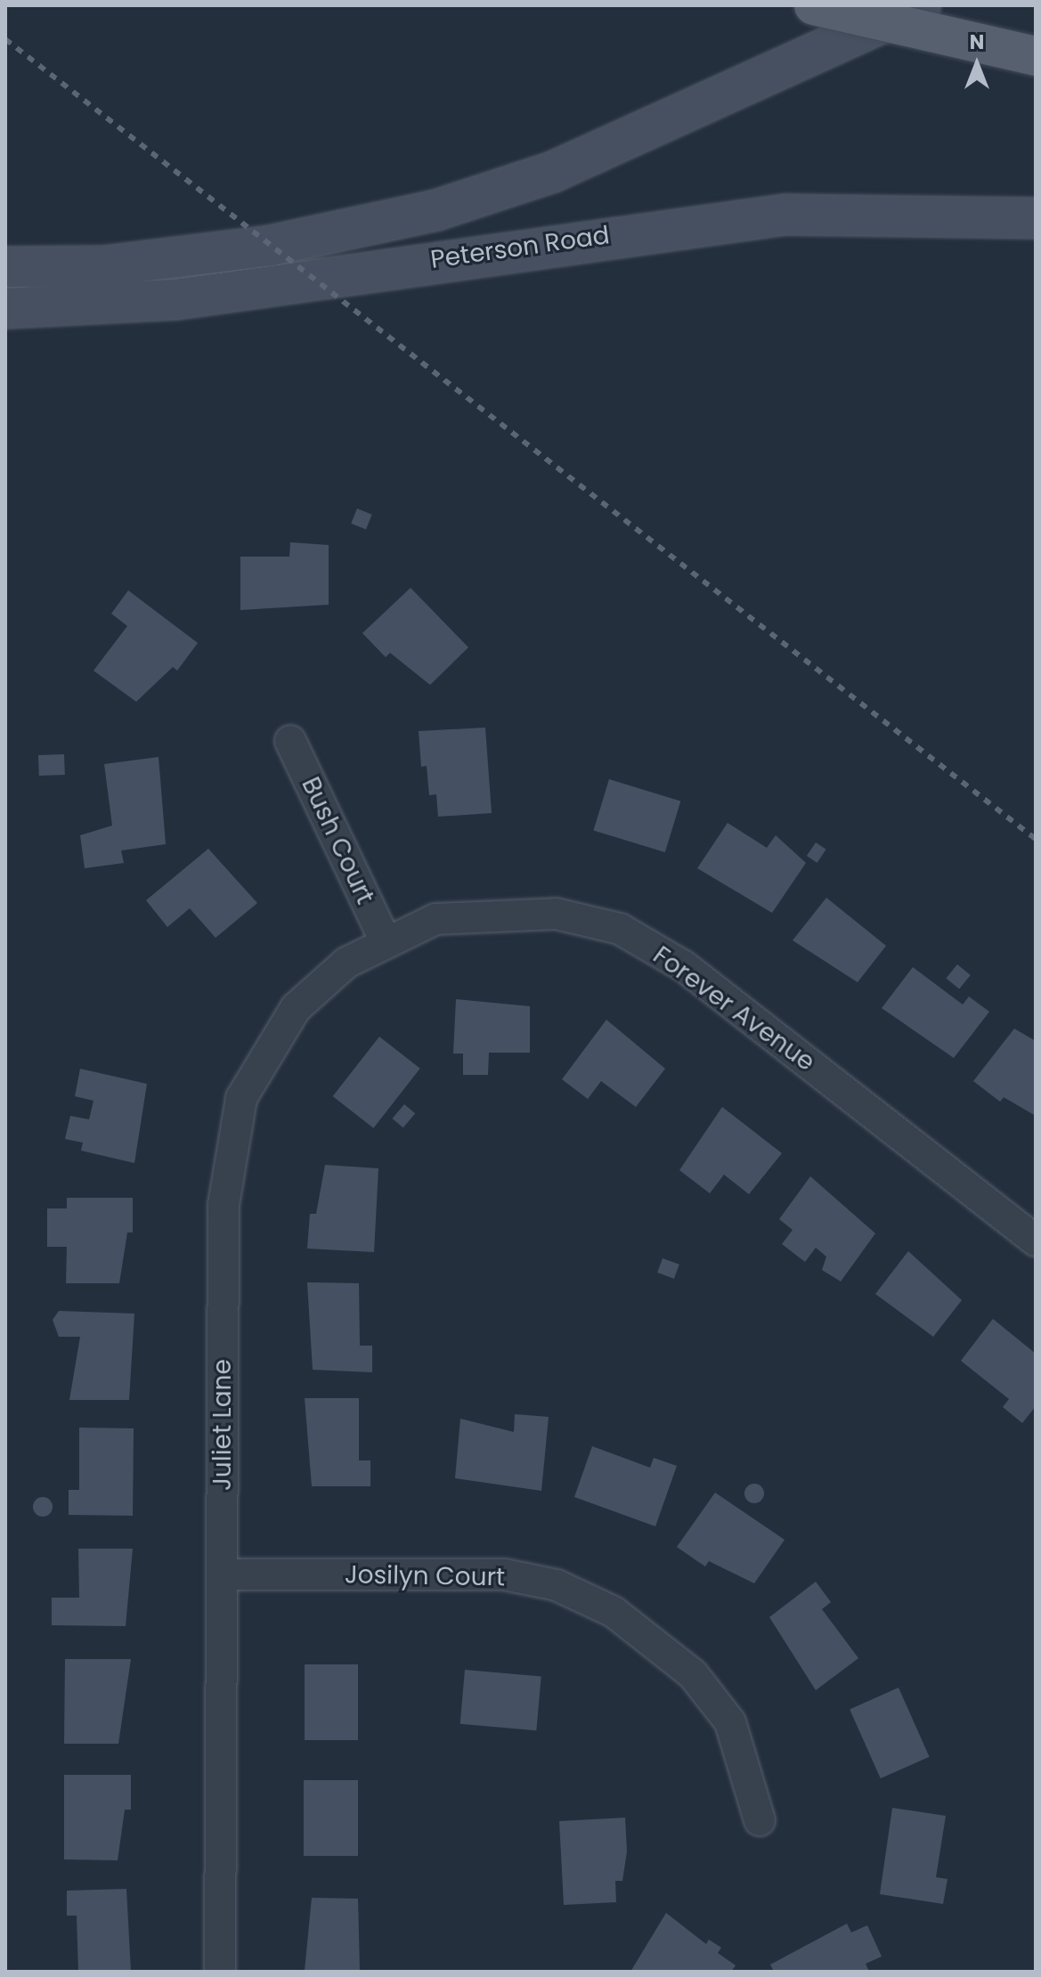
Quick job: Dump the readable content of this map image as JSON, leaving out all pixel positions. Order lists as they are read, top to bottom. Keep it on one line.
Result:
{"streets":{"main road":["Peterson Road"],"street":["Bush Court","Forever Avenue","Juliet Lane","Josilyn Court"]},"crossings":[["Bush Court","Forever Avenue"],["Bush Court","Juliet Lane"],["Forever Avenue","Juliet Lane"],["Juliet Lane","Josilyn Court"]],"north":"top"}
